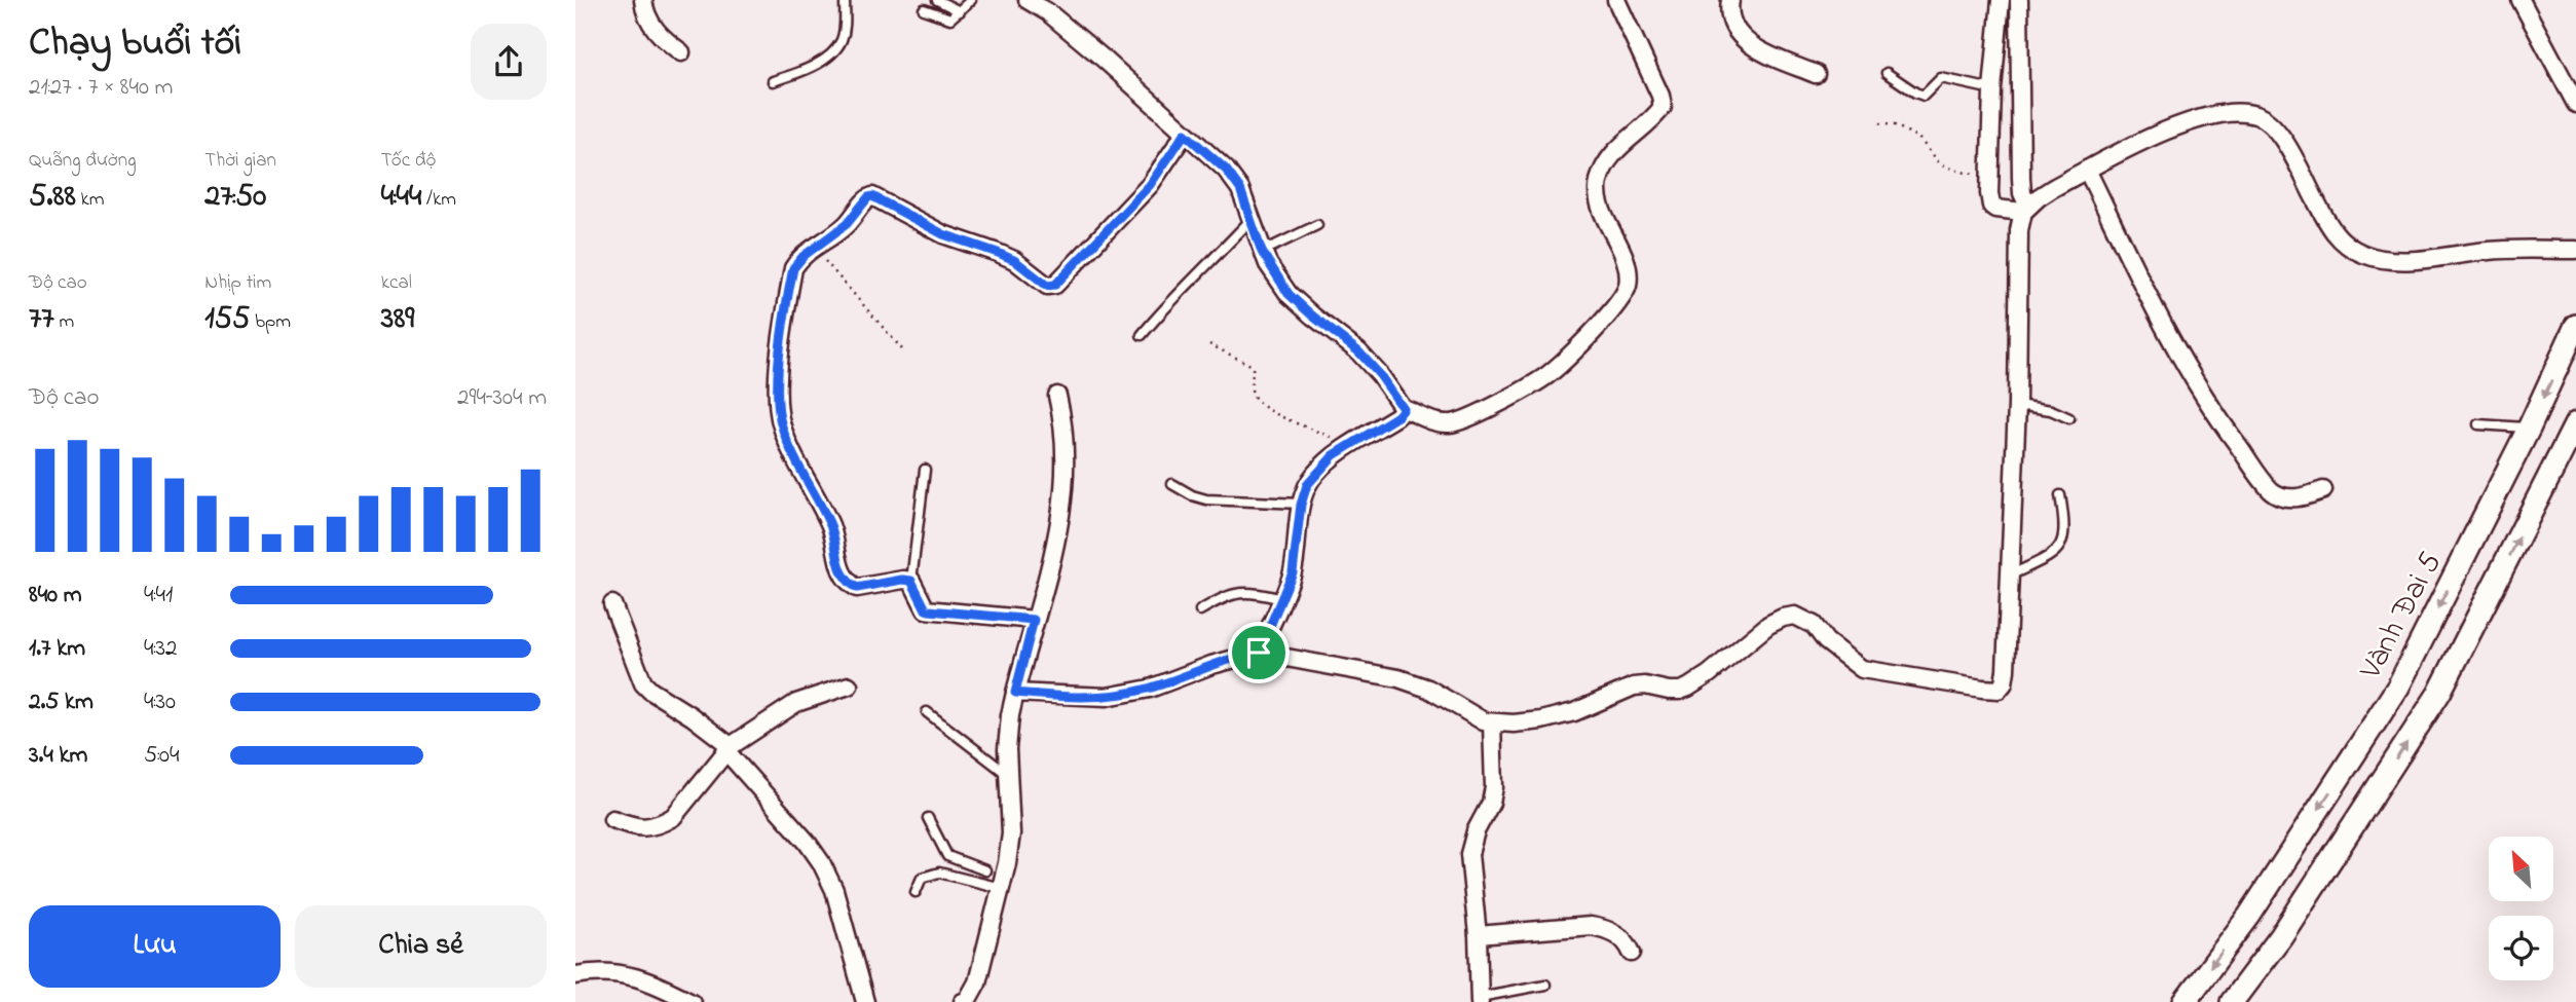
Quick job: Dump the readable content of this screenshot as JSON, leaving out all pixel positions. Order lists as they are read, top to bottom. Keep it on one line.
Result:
{"streets":{"main road":["Vành Đai 5"]},"north":"top left","page":{"heading":["Chạy buổi tối","21:27 · 7 × 840 m"],"stats":[["Quãng đường","5.88 km"],["Thời gian","27:50"],["Tốc độ","4:44 /km"],["Độ cao","77 m"],["Nhịp tim","155 bpm"],["kcal","389"]],"chart":["Độ cao","294–304 m"],"list":[{"name":"840 m","note":"4:41"},{"name":"1.7 km","note":"4:32"},{"name":"2.5 km","note":"4:30"},{"name":"3.4 km","note":"5:04"}],"buttons":["Lưu","Chia sẻ"]}}
